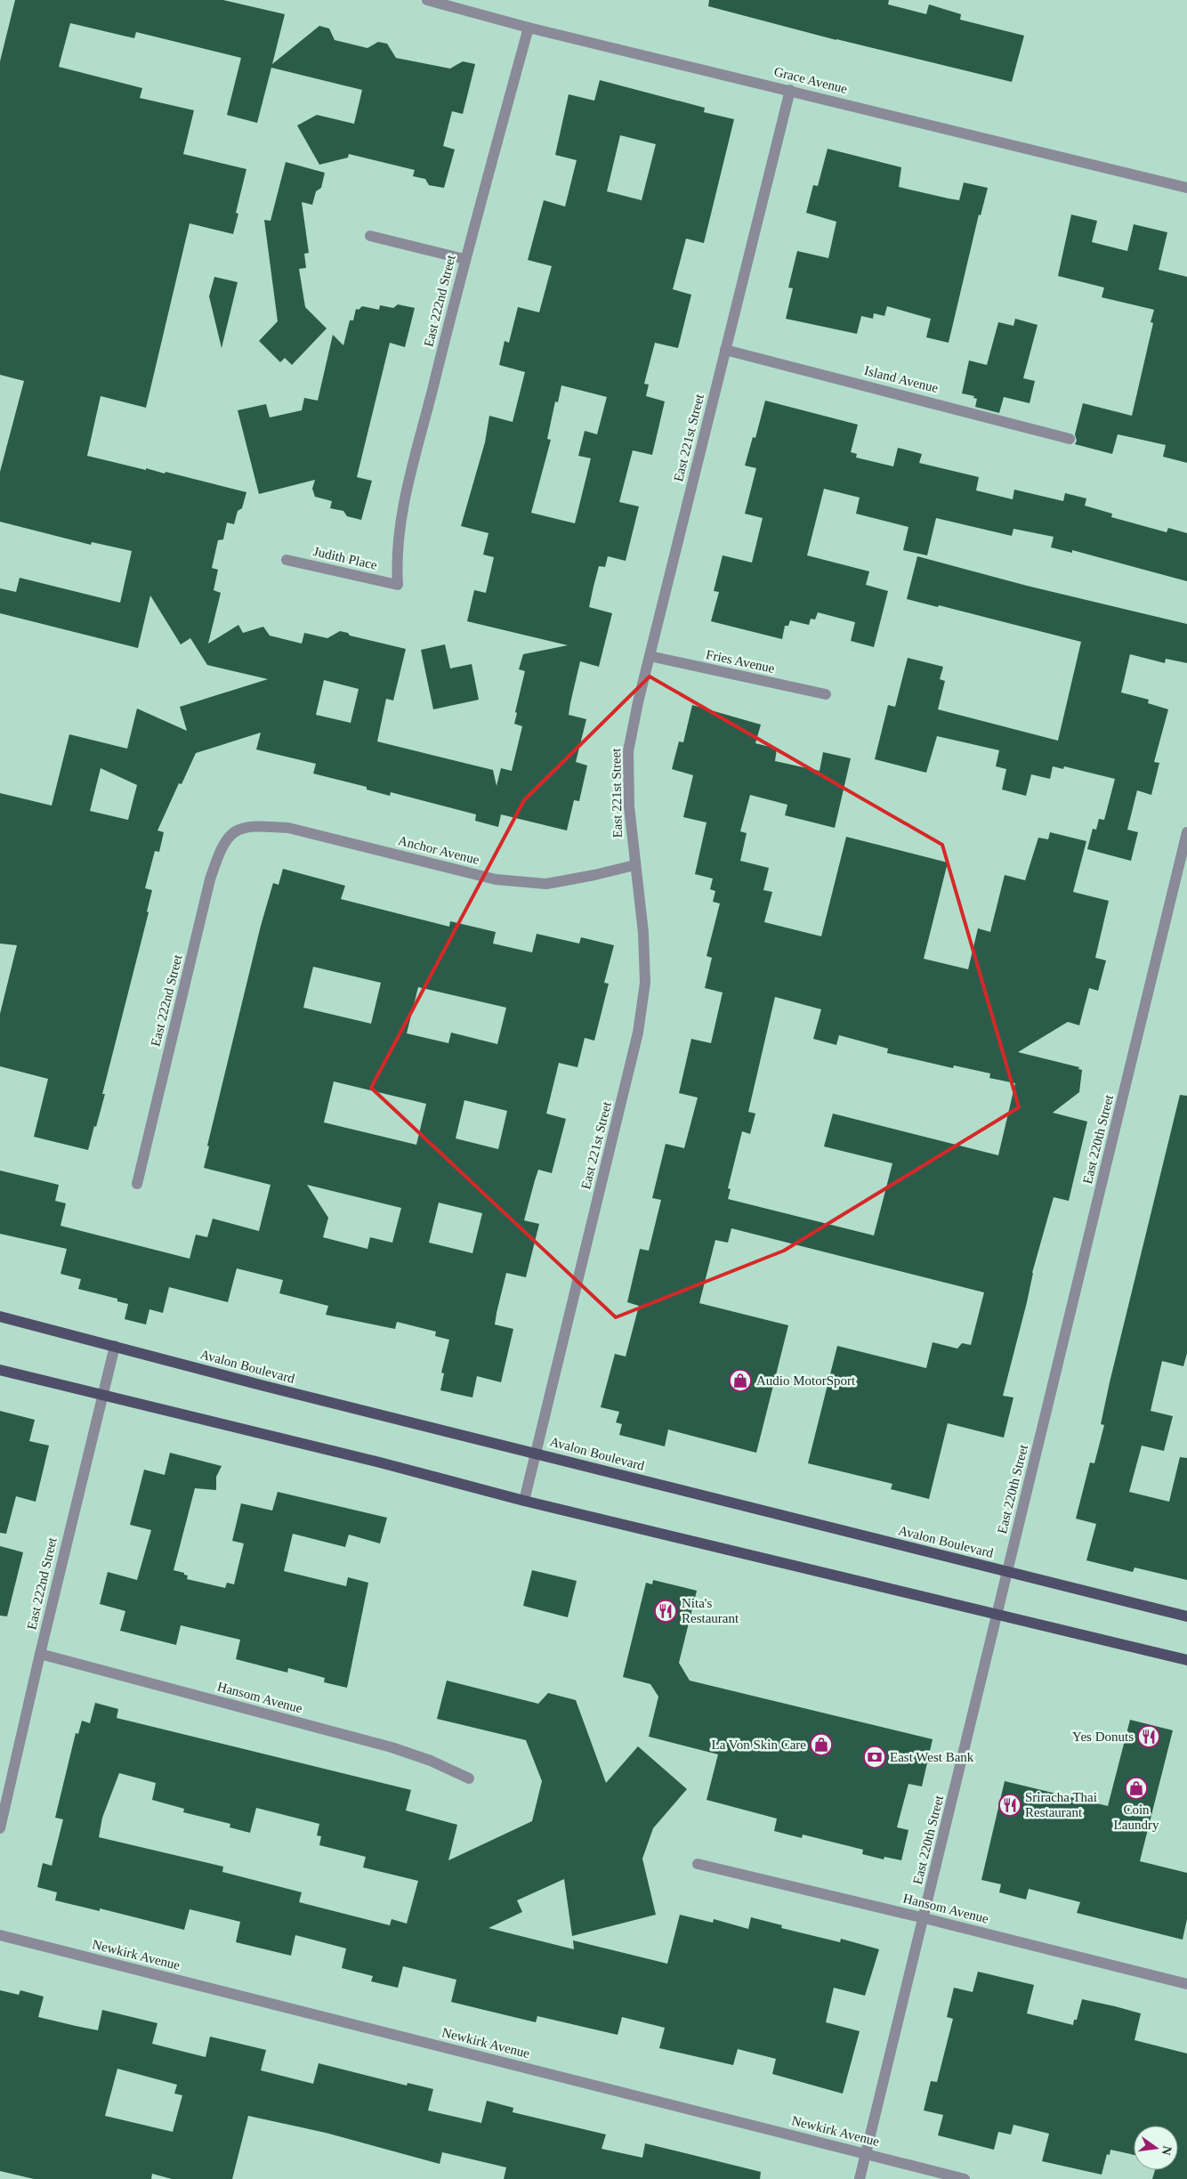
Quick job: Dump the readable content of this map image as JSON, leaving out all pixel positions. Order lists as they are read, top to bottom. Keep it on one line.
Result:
{"streets":{"main road":["Avalon Boulevard"],"street":["Grace Avenue","East 222nd Street","Island Avenue","East 221st Street","Judith Place","Fries Avenue","Anchor Avenue","East 220th Street","Hansom Avenue","Newkirk Avenue"]},"crossings":[["Grace Avenue","East 222nd Street"],["Grace Avenue","East 221st Street"],["East 222nd Street","Judith Place"],["East 222nd Street","Anchor Avenue"],["East 222nd Street","Avalon Boulevard"],["East 222nd Street","Hansom Avenue"],["Island Avenue","East 221st Street"],["East 221st Street","Fries Avenue"],["East 221st Street","Anchor Avenue"],["East 221st Street","Avalon Boulevard"],["East 220th Street","Avalon Boulevard"],["East 220th Street","Hansom Avenue"],["East 220th Street","Newkirk Avenue"]],"places":{"shop":["Audio MotorSport","La Von Skin Care","Coin Laundry"],"restaurant":["Nita's Restaurant","Yes Donuts","Sriracha Thai Restaurant"],"bank":["East West Bank"]},"north":"right"}
